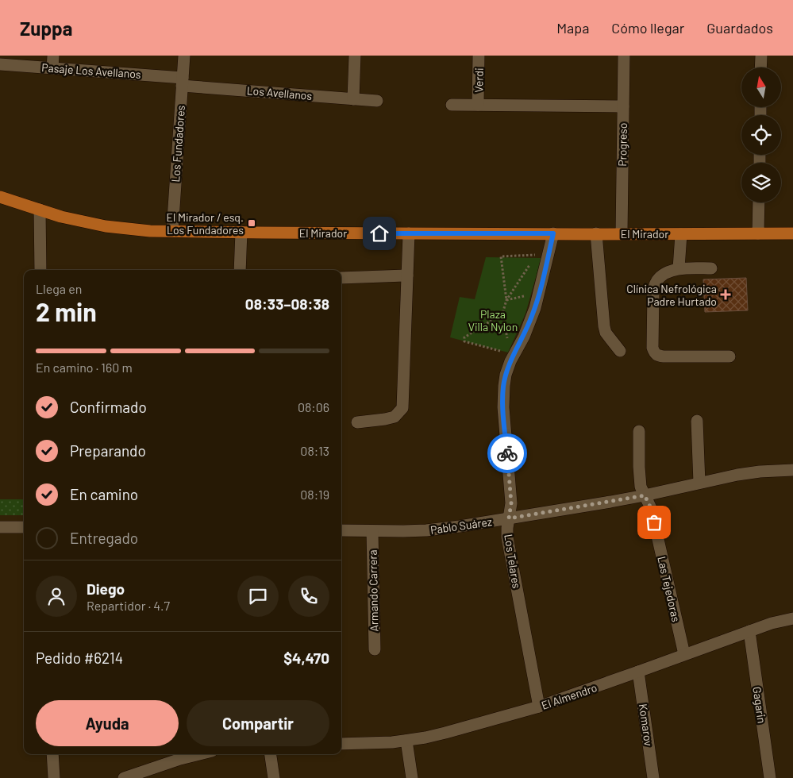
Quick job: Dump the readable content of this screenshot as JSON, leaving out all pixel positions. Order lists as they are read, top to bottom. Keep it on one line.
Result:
{"streets":{"main road":["El Mirador"],"street":["Pasaje Los Avellanos","Verdi","Los Avellanos","Los Fundadores","Progreso","Pablo Suárez","Los Telares","Las Tejedoras","Armando Carrera","El Almendro","Gagarin","Komarov"]},"crossings":[["Pasaje Los Avellanos","Los Avellanos"],["Pasaje Los Avellanos","Los Fundadores"],["Los Avellanos","Los Fundadores"],["Los Fundadores","El Mirador"],["Progreso","El Mirador"],["El Mirador","Los Telares"],["Pablo Suárez","Los Telares"],["Pablo Suárez","Las Tejedoras"],["Pablo Suárez","Armando Carrera"],["Los Telares","El Almendro"],["Las Tejedoras","El Almendro"],["El Almendro","Gagarin"],["El Almendro","Komarov"]],"parks":["Plaza Villa Nylon"],"places":{"transit":["El Mirador / esq. Los Fundadores"],"health":["Clínica Nefrológica Padre Hurtado"]},"north":"top","page":{"header":"Zuppa","nav":["Mapa","Cómo llegar","Guardados"],"heading":["2 min","Llega en","08:33–08:38"],"panel":["Diego","Repartidor · 4.7","Pedido #6214","$4,470"],"bar":"En camino · 160 m","list":[["Confirmado","08:06"],["Preparando","08:13"],["En camino","08:19"],"Entregado"],"buttons":["Ayuda","Compartir"]}}
